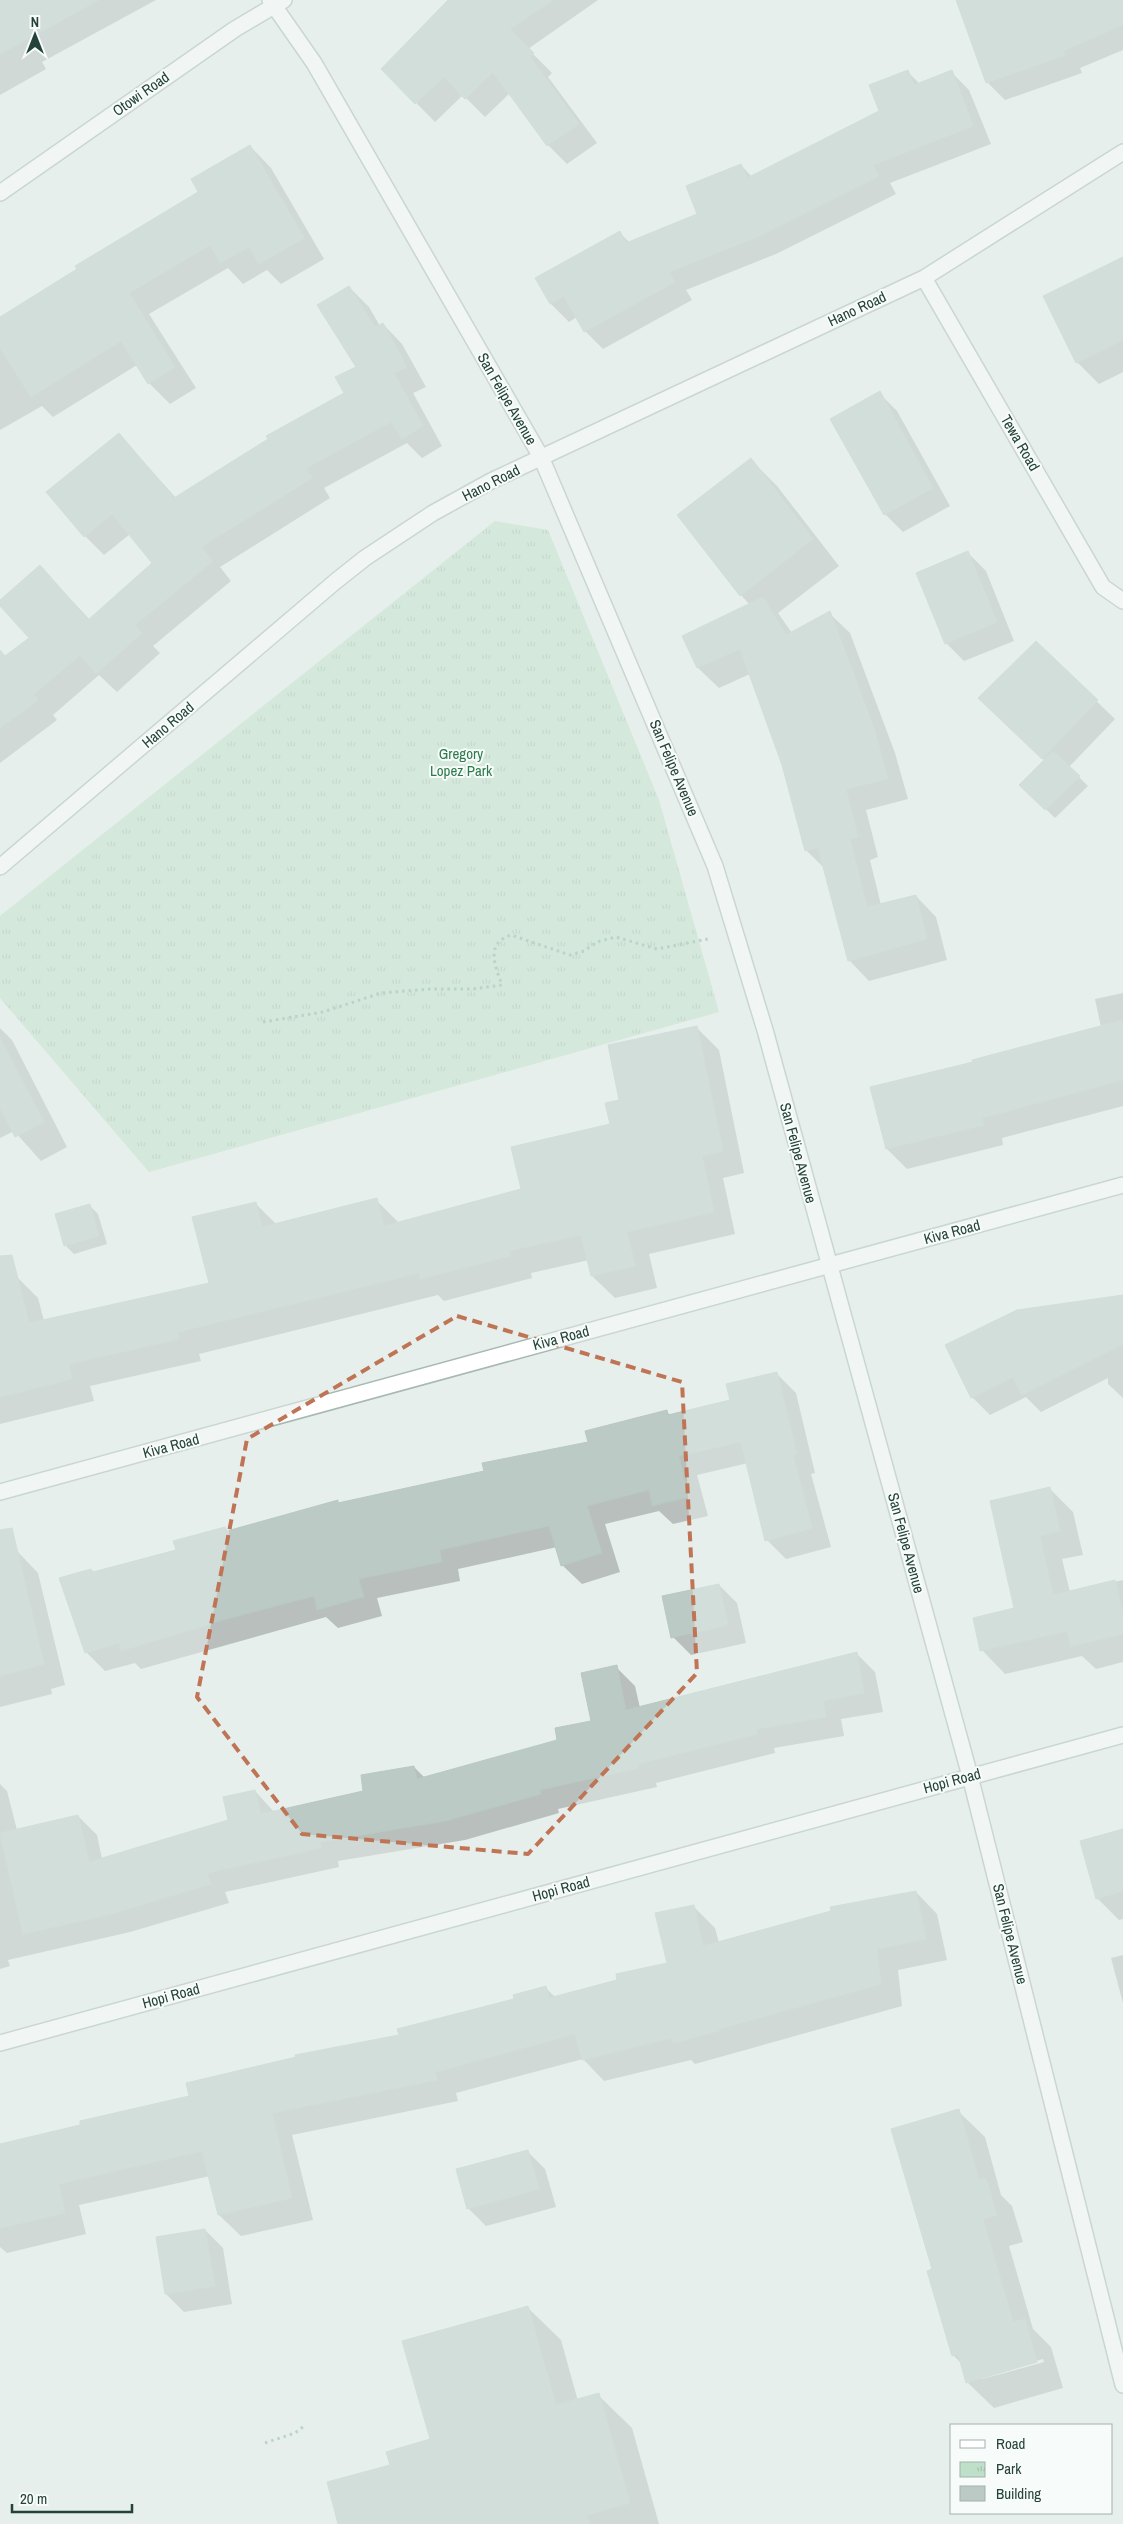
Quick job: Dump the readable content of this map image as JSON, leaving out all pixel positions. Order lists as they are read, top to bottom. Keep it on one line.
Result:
{"streets":{"street":["Otowi Road","Hano Road","San Felipe Avenue","Tewa Road","Kiva Road","Hopi Road"]},"crossings":[["Otowi Road","San Felipe Avenue"],["Hano Road","San Felipe Avenue"],["Hano Road","Tewa Road"],["San Felipe Avenue","Kiva Road"],["San Felipe Avenue","Hopi Road"]],"parks":["Gregory Lopez Park"],"legend":["Road","Park","Building"],"scale_bar":"20 m","north":"top"}
